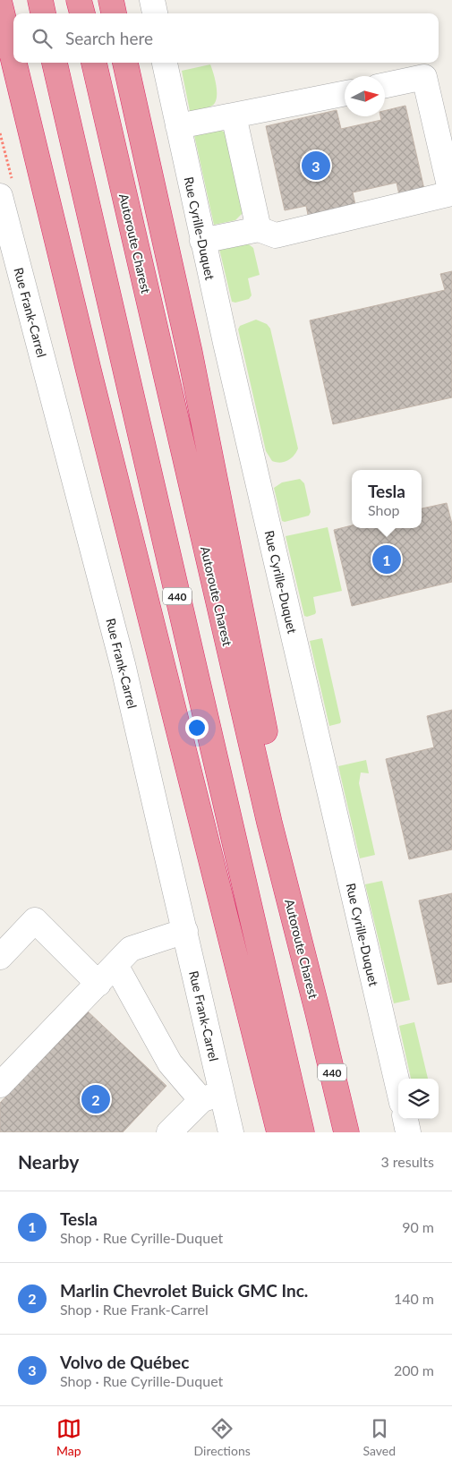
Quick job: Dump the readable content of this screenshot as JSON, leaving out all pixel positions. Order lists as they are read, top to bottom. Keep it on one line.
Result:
{"streets":{"highway":["Autoroute Charest","440"],"street":["Rue Cyrille-Duquet","Rue Frank-Carrel"]},"north":"right","page":{"search":"Search here","pins":["3","1","2"],"popup":["Tesla","Shop"],"heading":["Nearby","3 results"],"list":[{"mark":"1","name":"Tesla","note":"Shop · Rue Cyrille-Duquet","value":"90 m"},{"mark":"2","name":"Marlin Chevrolet Buick GMC Inc.","note":"Shop · Rue Frank-Carrel","value":"140 m"},{"mark":"3","name":"Volvo de Québec","note":"Shop · Rue Cyrille-Duquet","value":"200 m"}],"nav":["Map","Directions","Saved"]}}
